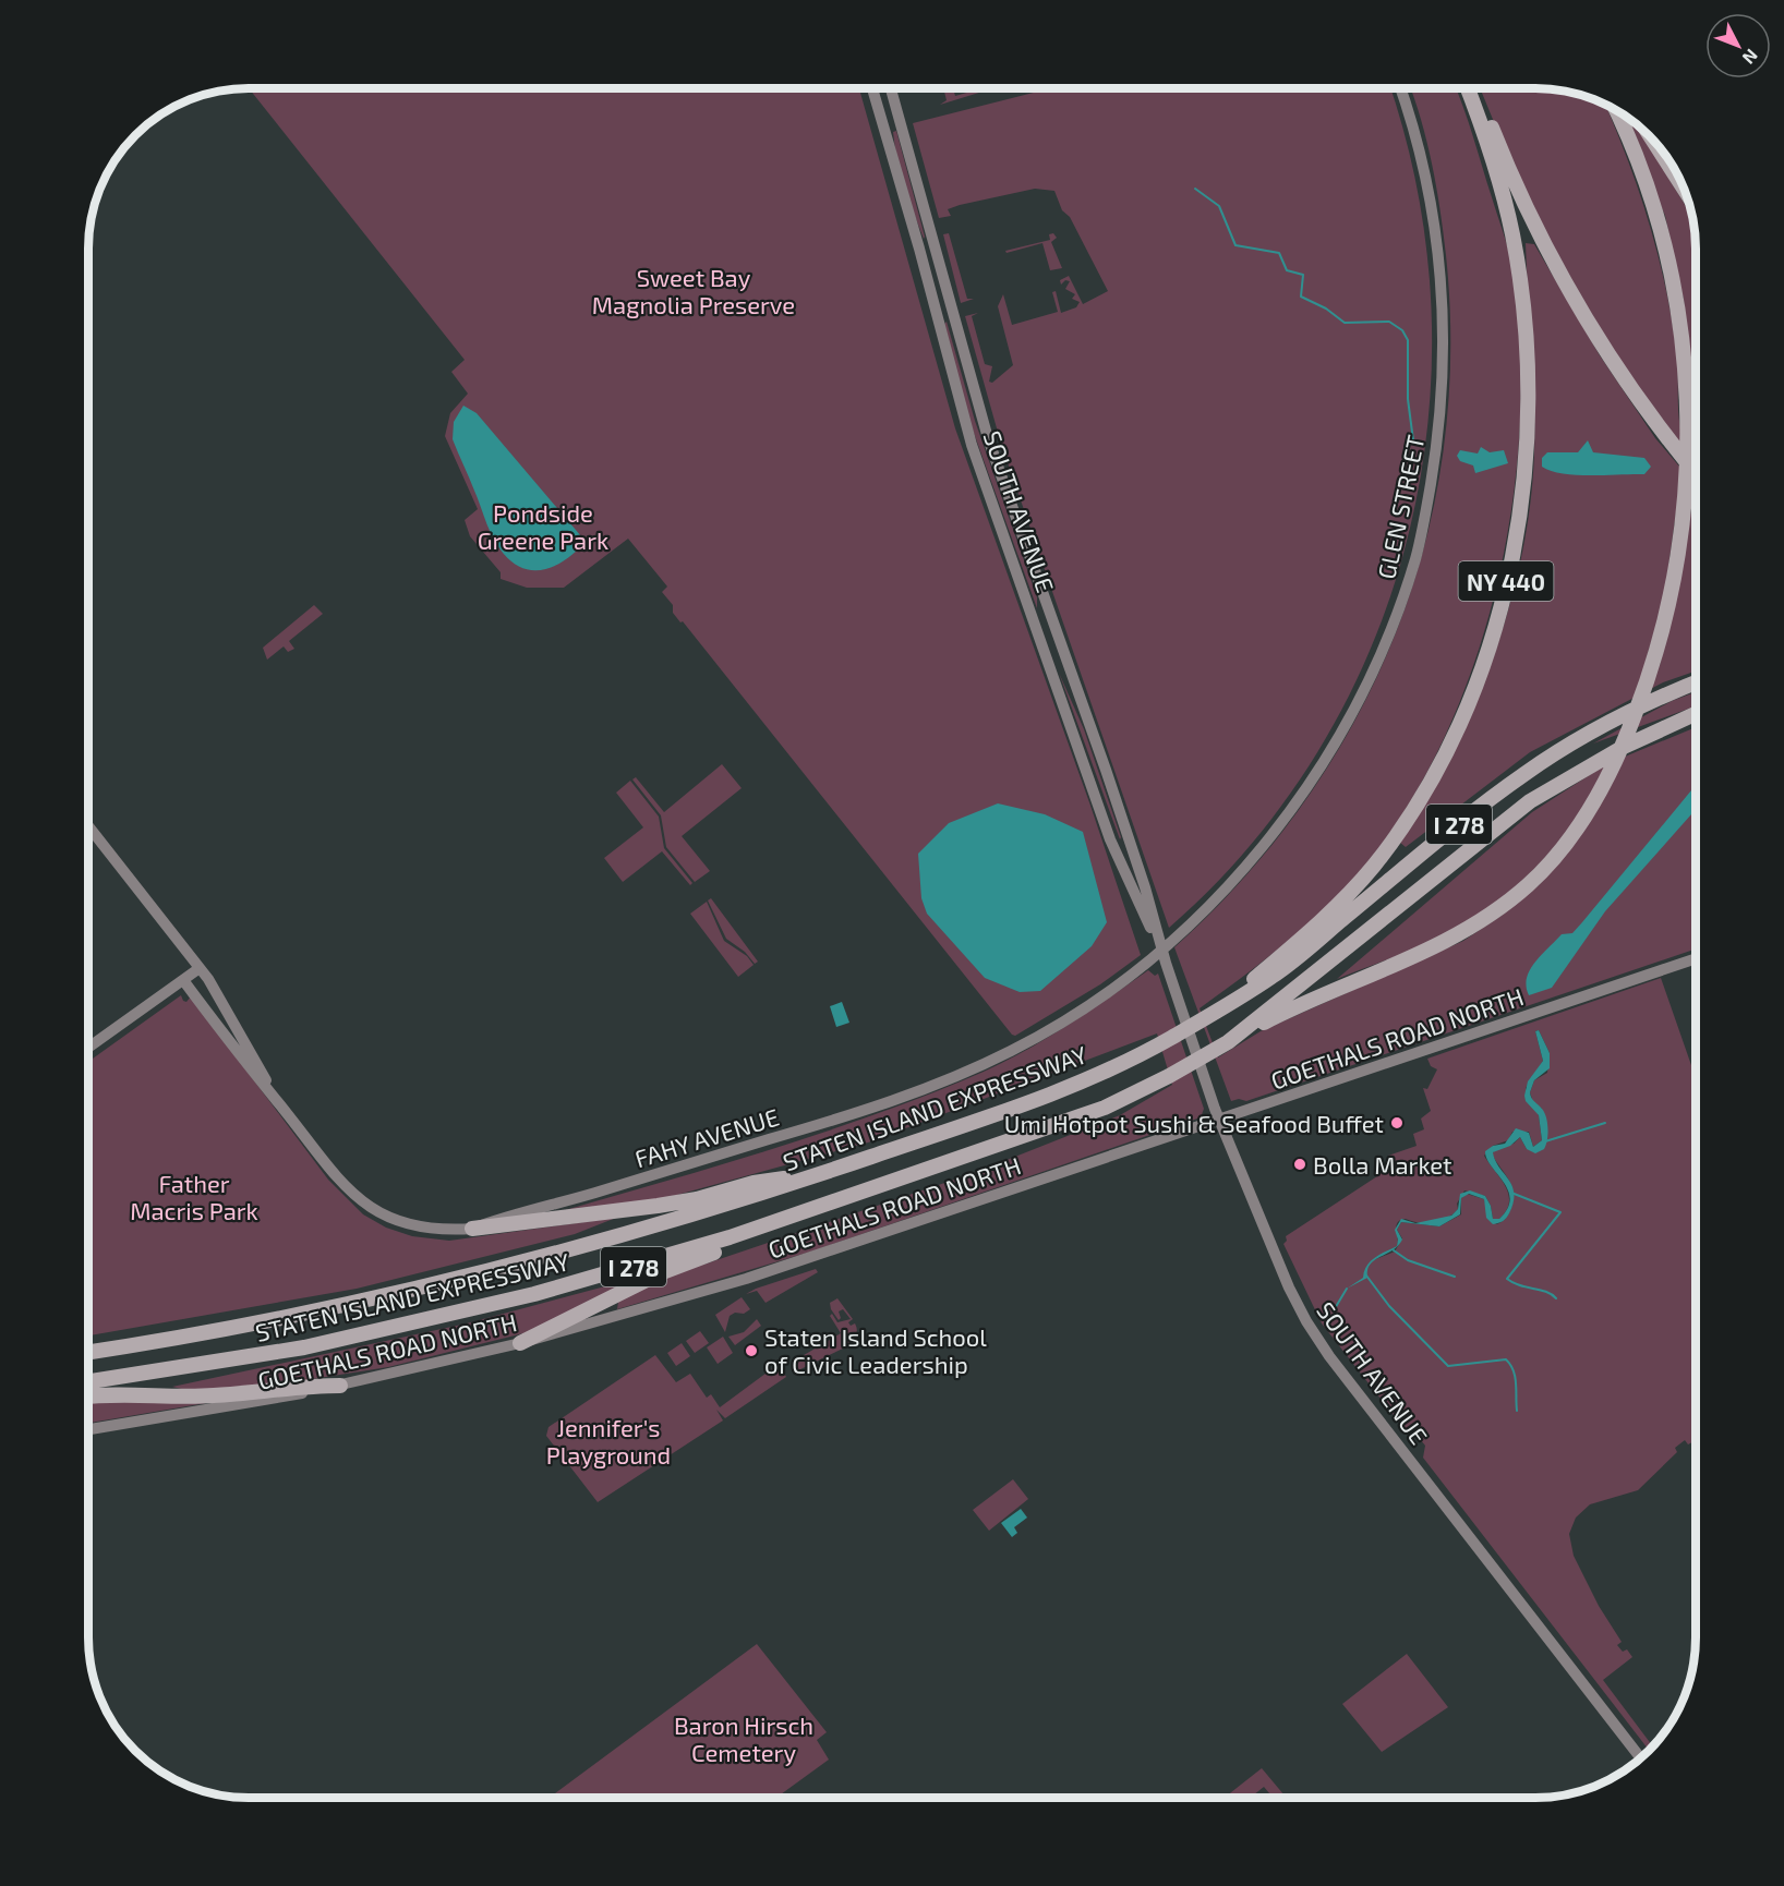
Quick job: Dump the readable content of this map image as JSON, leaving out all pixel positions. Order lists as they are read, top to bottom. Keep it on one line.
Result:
{"streets":{"highway":["NY 440","I 278","STATEN ISLAND EXPRESSWAY"],"street":["GLEN STREET","SOUTH AVENUE","GOETHALS ROAD NORTH","FAHY AVENUE"]},"crossings":[["GLEN STREET","SOUTH AVENUE"],["GLEN STREET","FAHY AVENUE"],["SOUTH AVENUE","GOETHALS ROAD NORTH"],["SOUTH AVENUE","FAHY AVENUE"],["NY 440","I 278"],["NY 440","STATEN ISLAND EXPRESSWAY"]],"parks":["Sweet Bay Magnolia Preserve","Pondside Greene Park","Father Macris Park","Jennifer's Playground","Baron Hirsch Cemetery"],"places":["Umi Hotpot Sushi & Seafood Buffet","Bolla Market","Staten Island School of Civic Leadership"],"north":"bottom right"}
